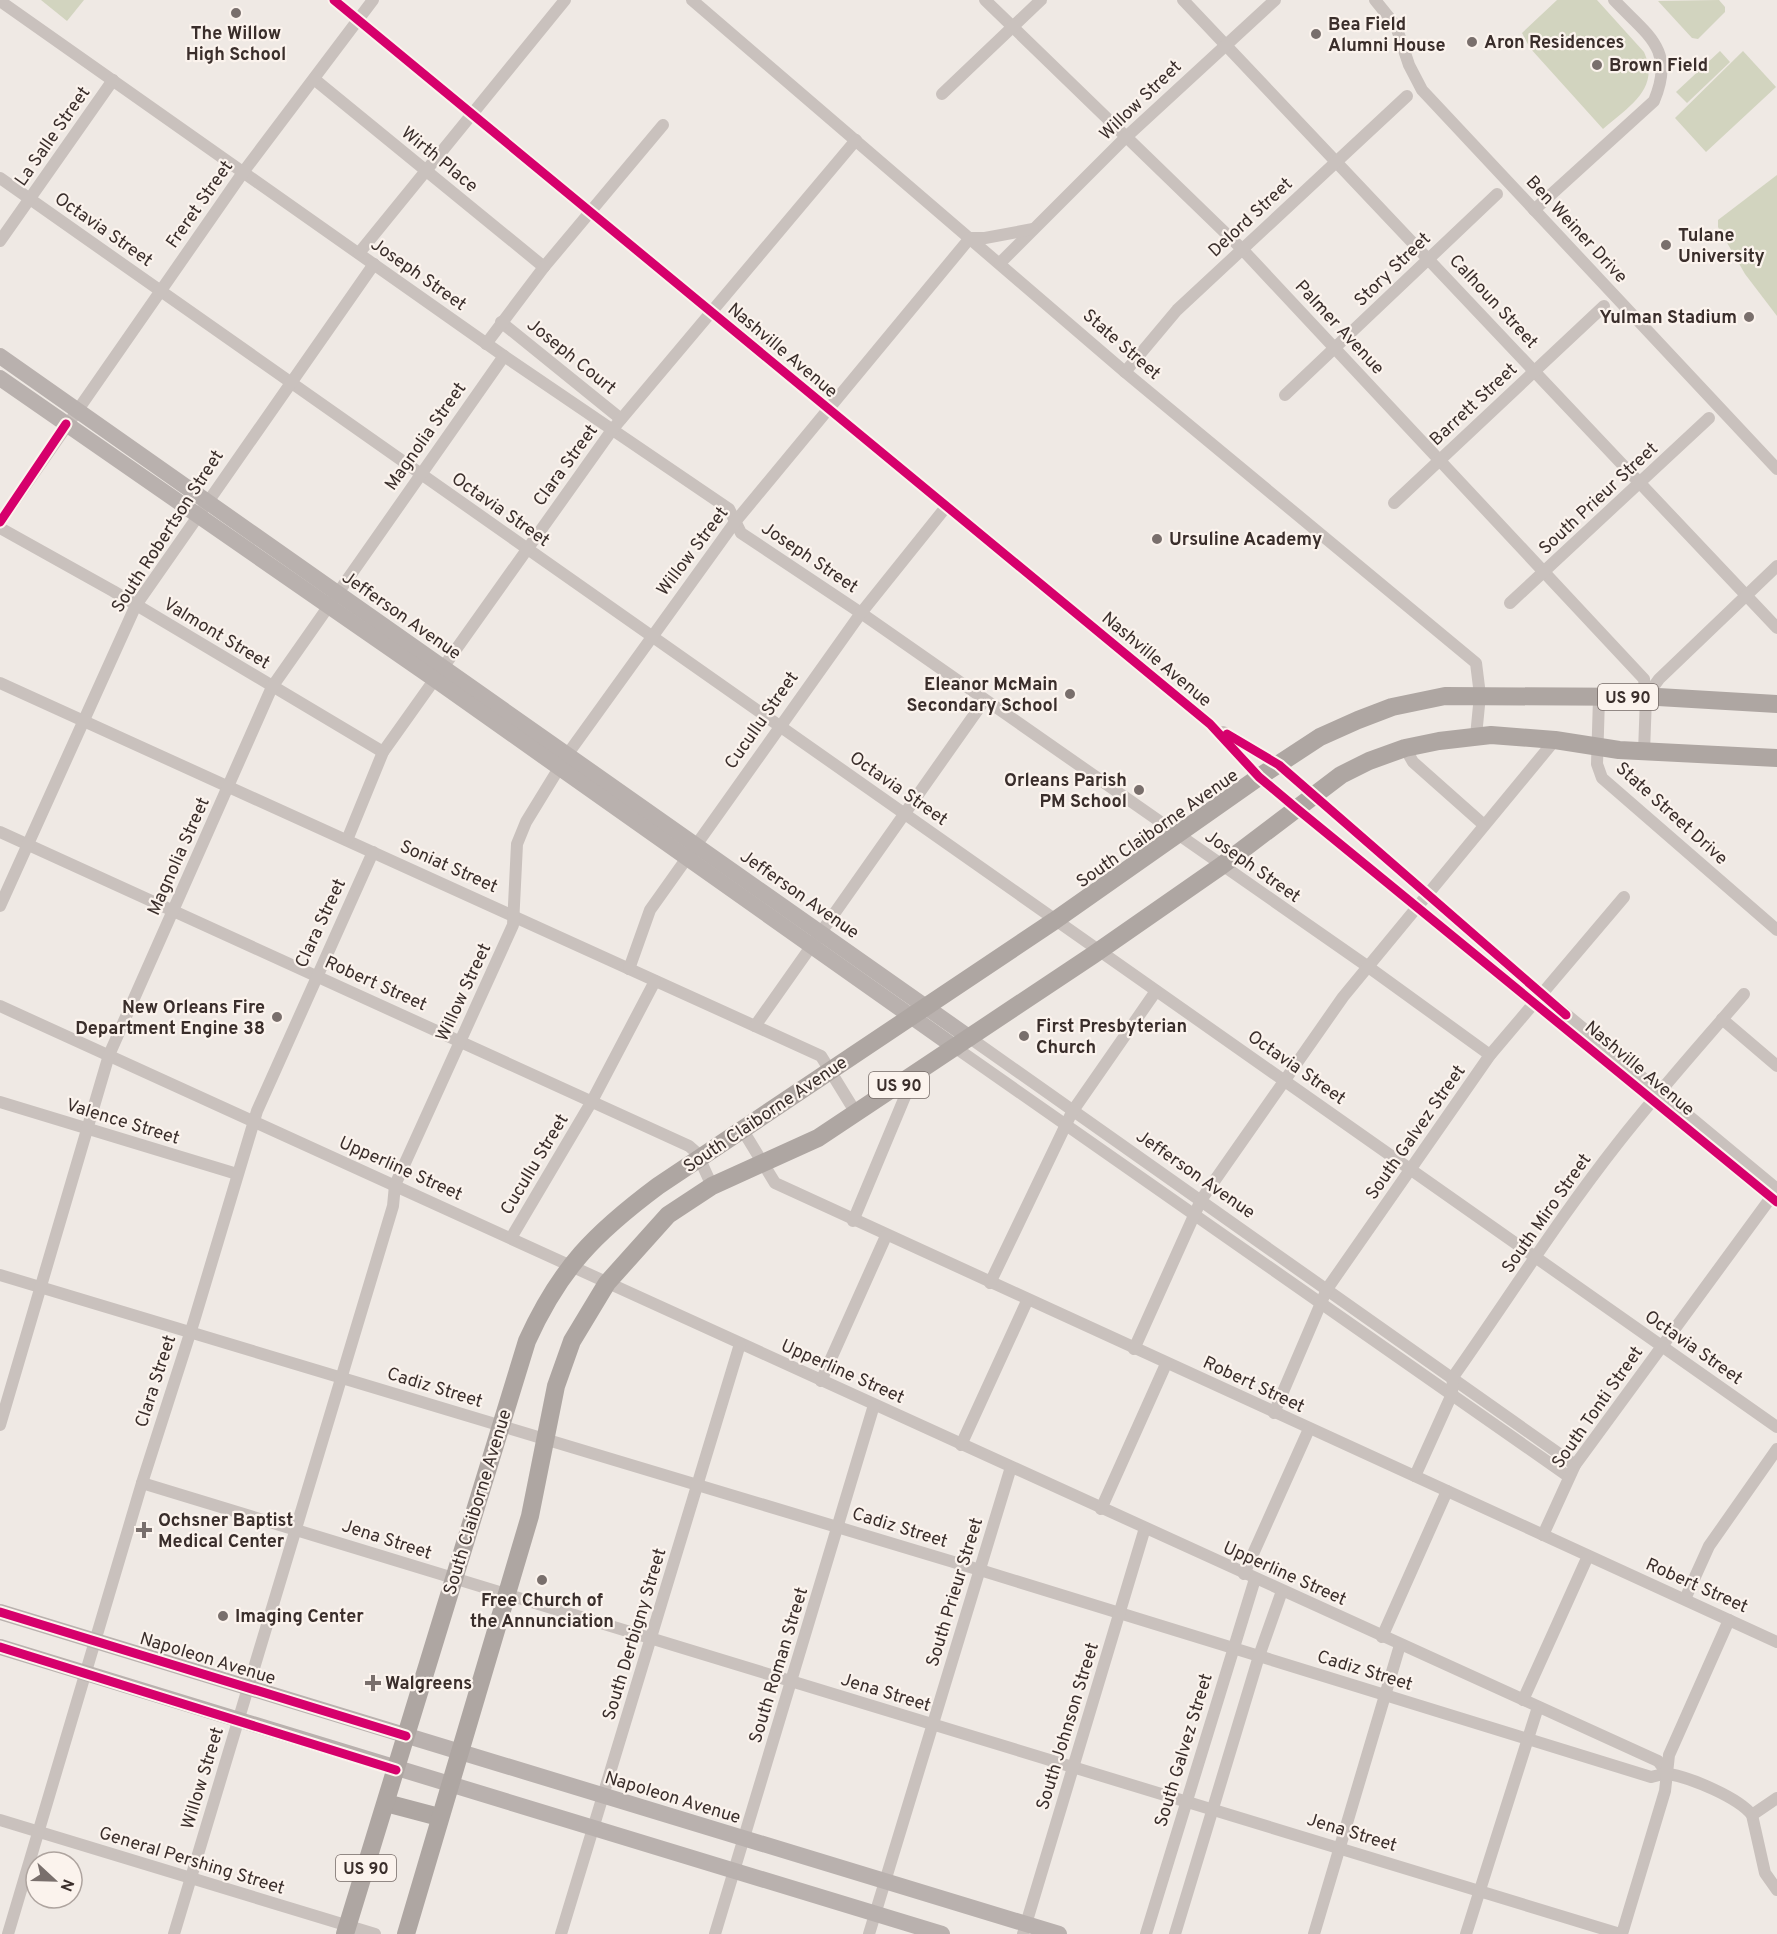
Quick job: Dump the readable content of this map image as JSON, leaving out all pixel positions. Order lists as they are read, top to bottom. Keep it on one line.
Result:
{"streets":{"main road":["Jefferson Avenue","US 90","South Claiborne Avenue","Napoleon Avenue"],"street":["Willow Street","La Salle Street","Wirth Place","Freret Street","Delord Street","Octavia Street","Ben Weiner Drive","Story Street","Joseph Street","Calhoun Street","Palmer Avenue","State Street","Nashville Avenue","Joseph Court","Barrett Street","Magnolia Street","Clara Street","South Prieur Street","South Robertson Street","Valmont Street","Cucullu Street","State Street Drive","Soniat Street","Robert Street","Valence Street","South Galvez Street","Upperline Street","South Miro Street","Cadiz Street","South Tonti Street","Jena Street","South Derbigny Street","South Roman Street","South Johnson Street","General Pershing Street"]},"crossings":[["Willow Street","Octavia Street"],["Willow Street","Joseph Street"],["Willow Street","Calhoun Street"],["Willow Street","Palmer Avenue"],["Willow Street","State Street"],["Willow Street","Nashville Avenue"],["Willow Street","Jefferson Avenue"],["Willow Street","Soniat Street"],["Willow Street","Robert Street"],["Willow Street","Upperline Street"],["Willow Street","Cadiz Street"],["Willow Street","Jena Street"],["Willow Street","Napoleon Avenue"],["Willow Street","General Pershing Street"],["La Salle Street","Octavia Street"],["La Salle Street","Joseph Street"],["Wirth Place","Freret Street"],["Freret Street","Octavia Street"],["Freret Street","Joseph Street"],["Freret Street","Nashville Avenue"],["Freret Street","Jefferson Avenue"],["Delord Street","Calhoun Street"],["Delord Street","Palmer Avenue"],["Delord Street","State Street"],["Octavia Street","Magnolia Street"],["Octavia Street","Clara Street"],["Octavia Street","South Robertson Street"],["Octavia Street","Cucullu Street"],["Octavia Street","South Claiborne Avenue"],["Octavia Street","South Galvez Street"],["Octavia Street","South Miro Street"],["Octavia Street","South Tonti Street"],["Story Street","Calhoun Street"],["Story Street","Palmer Avenue"],["Joseph Street","Magnolia Street"],["Joseph Street","Clara Street"],["Joseph Street","South Robertson Street"],["Joseph Street","Cucullu Street"],["Joseph Street","South Claiborne Avenue"],["Joseph Street","South Galvez Street"],["Calhoun Street","Barrett Street"],["Calhoun Street","South Prieur Street"],["Palmer Avenue","Barrett Street"],["Palmer Avenue","South Prieur Street"],["Palmer Avenue","South Claiborne Avenue"],["State Street","Clara Street"],["State Street","South Claiborne Avenue"],["Nashville Avenue","Clara Street"],["Nashville Avenue","Cucullu Street"],["Nashville Avenue","South Claiborne Avenue"],["Nashville Avenue","South Galvez Street"],["Nashville Avenue","South Miro Street"],["Nashville Avenue","South Tonti Street"],["Joseph Court","Clara Street"],["Magnolia Street","Jefferson Avenue"],["Magnolia Street","Valmont Street"],["Magnolia Street","Soniat Street"],["Magnolia Street","Robert Street"],["Magnolia Street","Valence Street"],["Magnolia Street","Upperline Street"],["Magnolia Street","Cadiz Street"],["Clara Street","Jefferson Avenue"],["Clara Street","Valmont Street"],["Clara Street","Soniat Street"],["Clara Street","Robert Street"],["Clara Street","Valence Street"],["Clara Street","Upperline Street"],["Clara Street","Cadiz Street"],["Clara Street","Jena Street"],["Clara Street","Napoleon Avenue"],["Clara Street","General Pershing Street"],["South Prieur Street","Upperline Street"],["South Prieur Street","Cadiz Street"],["South Prieur Street","Jena Street"],["South Prieur Street","Napoleon Avenue"],["South Robertson Street","Jefferson Avenue"],["South Robertson Street","Valmont Street"],["South Robertson Street","Soniat Street"],["South Robertson Street","Robert Street"],["Jefferson Avenue","Cucullu Street"],["Jefferson Avenue","South Claiborne Avenue"],["Jefferson Avenue","South Galvez Street"],["Jefferson Avenue","South Miro Street"],["Jefferson Avenue","South Tonti Street"],["Cucullu Street","Soniat Street"],["Cucullu Street","Robert Street"],["Cucullu Street","Upperline Street"],["State Street Drive","South Claiborne Avenue"],["South Claiborne Avenue","Soniat Street"],["South Claiborne Avenue","Robert Street"],["South Claiborne Avenue","Upperline Street"],["South Claiborne Avenue","Cadiz Street"],["South Claiborne Avenue","Jena Street"],["South Claiborne Avenue","Napoleon Avenue"],["South Claiborne Avenue","General Pershing Street"],["Robert Street","South Galvez Street"],["Robert Street","South Tonti Street"],["South Galvez Street","Upperline Street"],["South Galvez Street","Cadiz Street"],["South Galvez Street","Jena Street"],["Upperline Street","Cadiz Street"],["Upperline Street","South Derbigny Street"],["Upperline Street","South Roman Street"],["Upperline Street","South Johnson Street"],["Cadiz Street","South Derbigny Street"],["Cadiz Street","South Roman Street"],["Cadiz Street","South Johnson Street"],["Jena Street","South Derbigny Street"],["Jena Street","South Roman Street"],["Jena Street","South Johnson Street"],["South Derbigny Street","Napoleon Avenue"],["Napoleon Avenue","South Roman Street"],["Napoleon Avenue","South Johnson Street"]],"places":{"other":["The Willow High School","Bea Field Alumni House","Aron Residences","Brown Field","Tulane University","Yulman Stadium","Ursuline Academy","Eleanor McMain Secondary School","Orleans Parish PM School","New Orleans Fire Department Engine 38","First Presbyterian Church","Free Church of the Annunciation","Imaging Center"],"health":["Ochsner Baptist Medical Center","Walgreens"]},"north":"right"}
